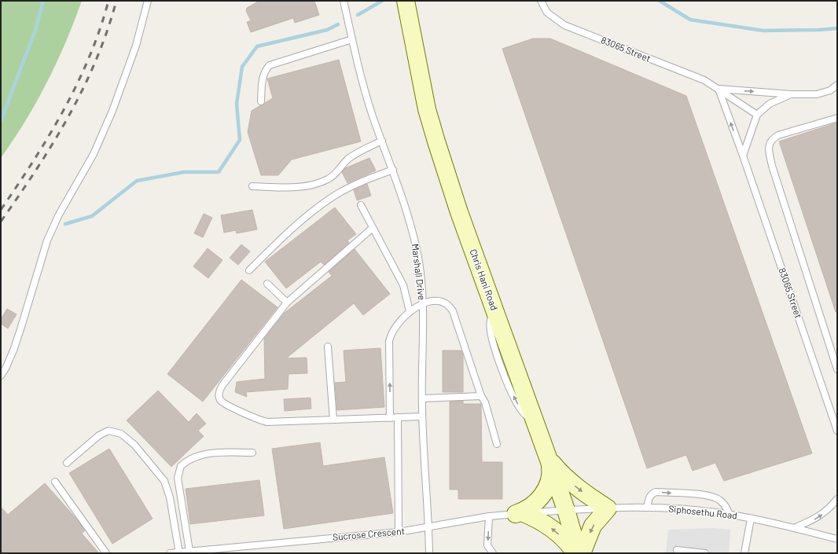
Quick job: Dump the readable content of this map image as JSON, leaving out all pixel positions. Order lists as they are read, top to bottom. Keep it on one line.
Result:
{"streets":{"main road":["Chris Hani Road"],"lane":["83065 Street","Marshall Drive","Siphosethu Road","Sucrose Crescent"]},"crossings":[["Marshall Drive","Sucrose Crescent"],["Chris Hani Road","Siphosethu Road"],["Chris Hani Road","Sucrose Crescent"],["Siphosethu Road","Sucrose Crescent"]]}
